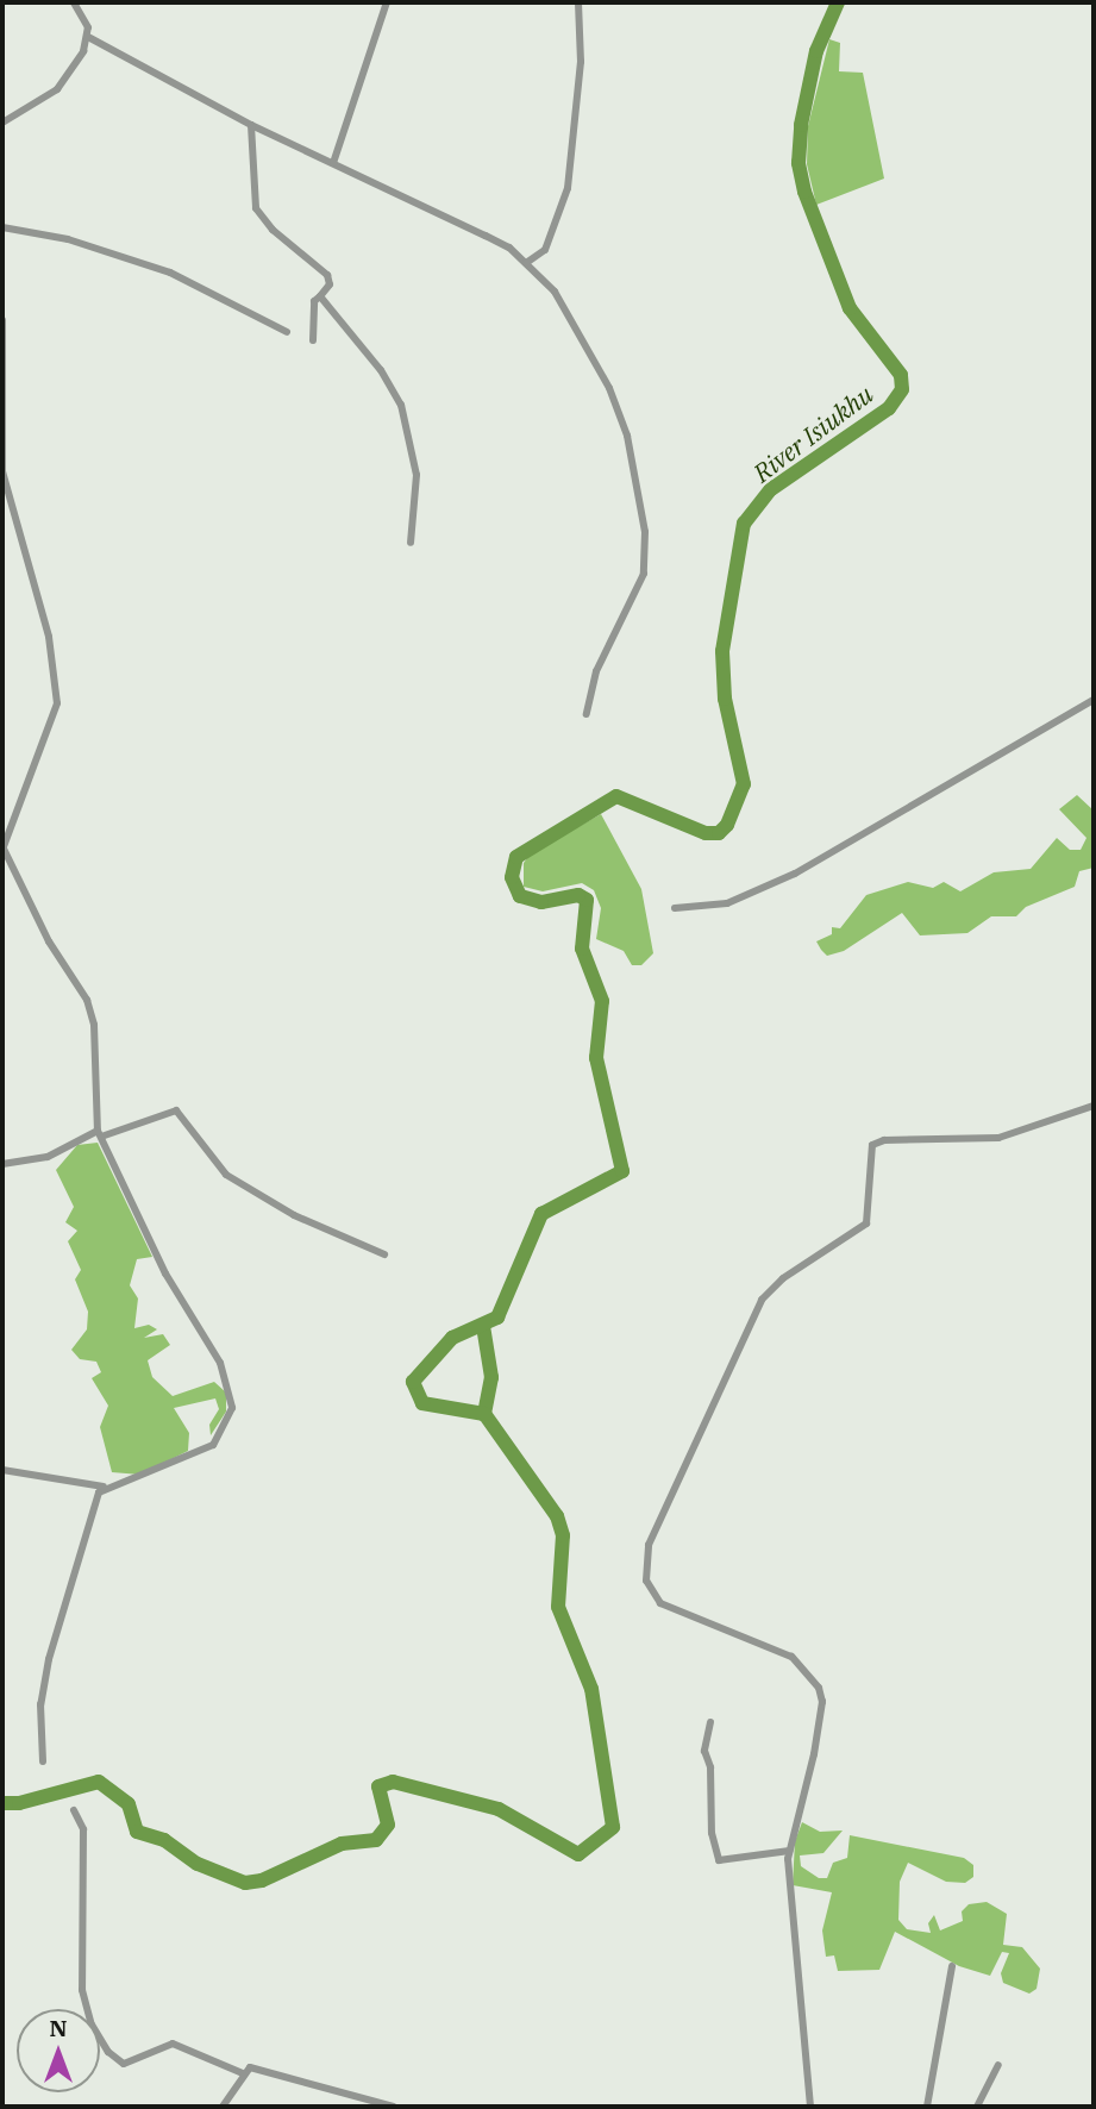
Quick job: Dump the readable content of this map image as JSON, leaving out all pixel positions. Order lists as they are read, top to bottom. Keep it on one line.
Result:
{"water":["River Isiukhu"],"north":"top"}
